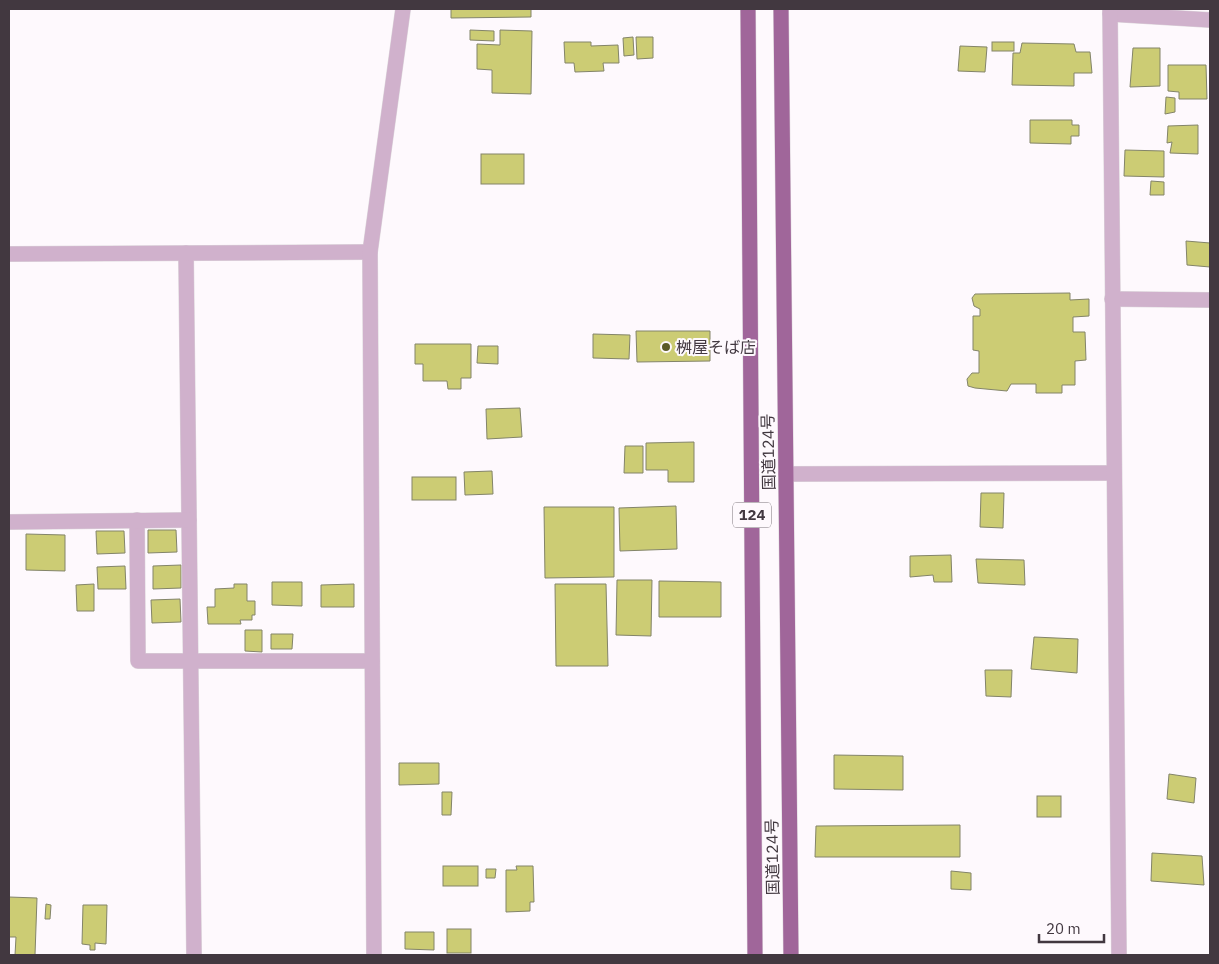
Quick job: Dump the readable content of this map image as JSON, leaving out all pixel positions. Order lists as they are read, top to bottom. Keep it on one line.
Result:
{"streets":{"highway":["国道124号","124"]},"places":["桝屋そば店"],"scale_bar":"20 m"}
